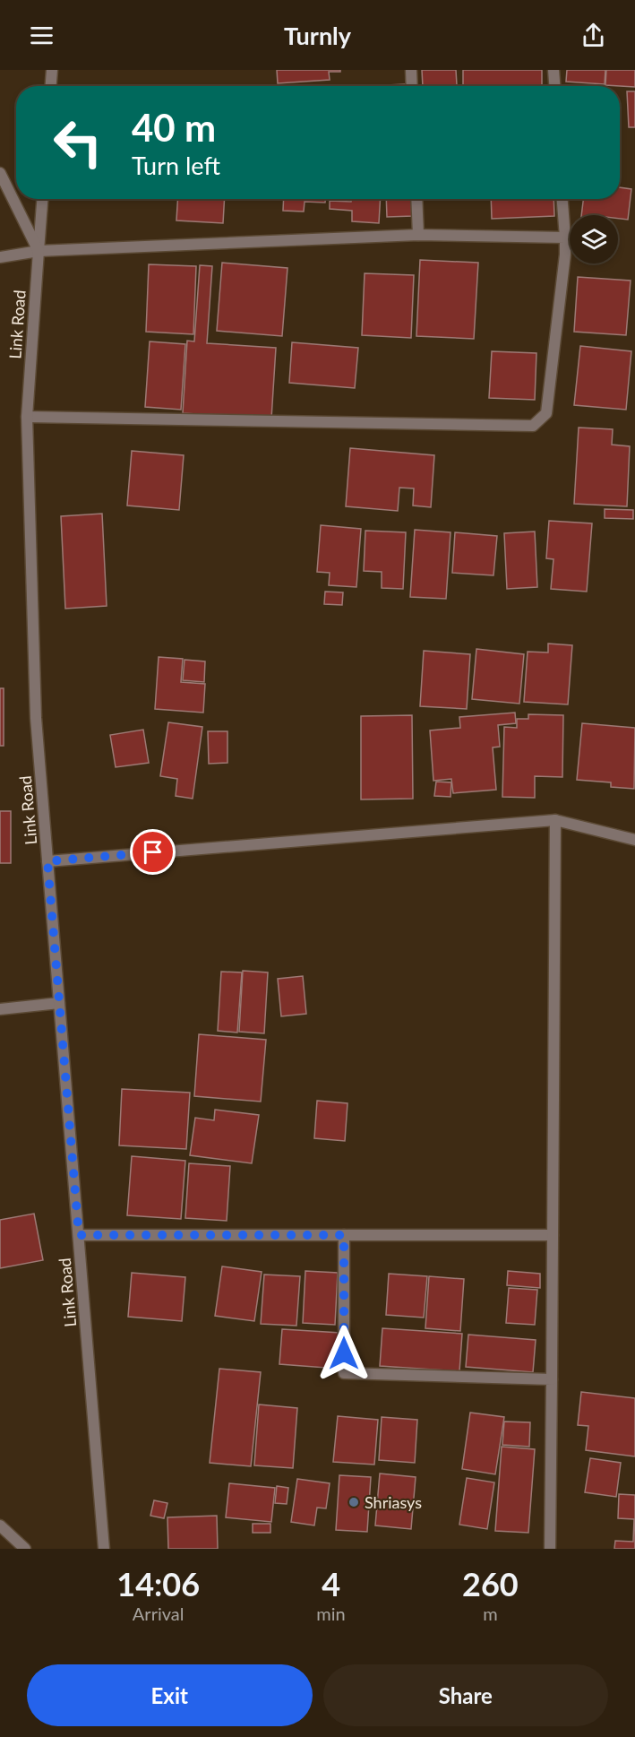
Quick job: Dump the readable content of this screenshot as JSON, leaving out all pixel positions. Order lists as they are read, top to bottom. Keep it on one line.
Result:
{"streets":{"street":["Link Road"]},"places":["Shriasys"],"page":{"header":"Turnly","turn":["40 m","Turn left"],"eta":["14:06","Arrival","4","min","260","m"],"buttons":["Exit","Share"]}}
